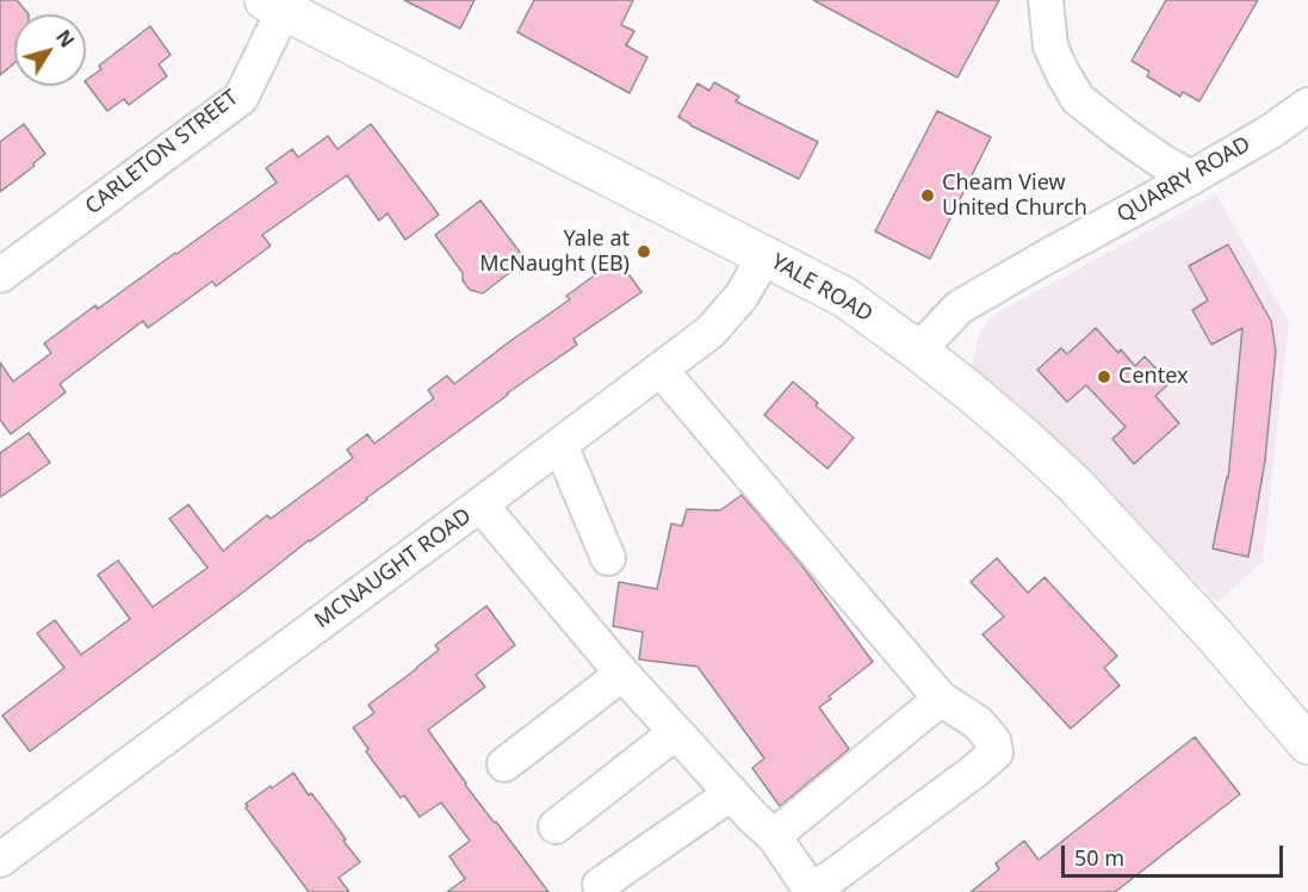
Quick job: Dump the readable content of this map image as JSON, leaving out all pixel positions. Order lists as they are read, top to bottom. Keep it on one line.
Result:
{"streets":{"main road":["YALE ROAD"],"street":["CARLETON STREET","QUARRY ROAD","MCNAUGHT ROAD"]},"crossings":[["CARLETON STREET","YALE ROAD"],["QUARRY ROAD","YALE ROAD"],["YALE ROAD","MCNAUGHT ROAD"]],"places":["Cheam View United Church","Yale at McNaught (EB)","Centex"],"scale_bar":"50 m","north":"top right"}
